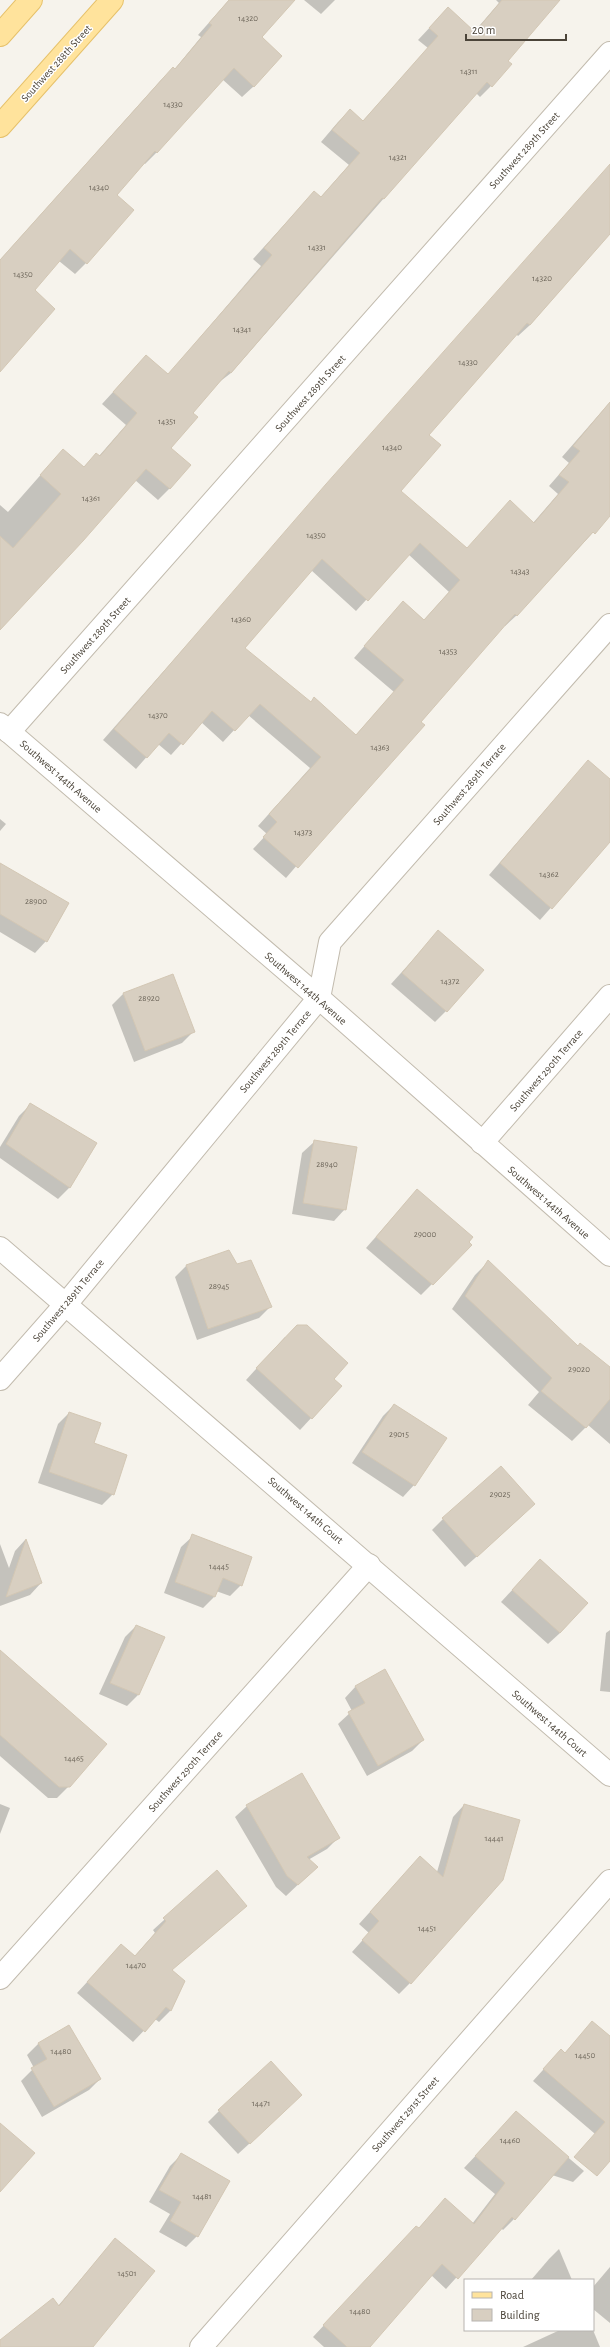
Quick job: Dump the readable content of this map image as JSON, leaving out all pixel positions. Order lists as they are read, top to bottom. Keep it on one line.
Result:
{"streets":{"main road":["Southwest 288th Street"],"street":["Southwest 289th Street","Southwest 144th Avenue","Southwest 289th Terrace","Southwest 290th Terrace","Southwest 144th Court","Southwest 291st Street"]},"crossings":[["Southwest 289th Street","Southwest 144th Avenue"],["Southwest 144th Avenue","Southwest 289th Terrace"],["Southwest 144th Avenue","Southwest 290th Terrace"],["Southwest 289th Terrace","Southwest 144th Court"],["Southwest 290th Terrace","Southwest 144th Court"]],"house_numbers":["14320","14311","14330","14321","14340","14331","14350","14320","14341","14330","14351","14340","14361","14350","14343","14360","14353","14370","14363","14373","14362","28900","14372","28920","28940","29000","28945","29020","29015","29025","14445","14465","14441","14451","14470","14480","14450","14471","14460","14481","14501","14480"],"legend":["Road","Building"],"scale_bar":"20 m"}
